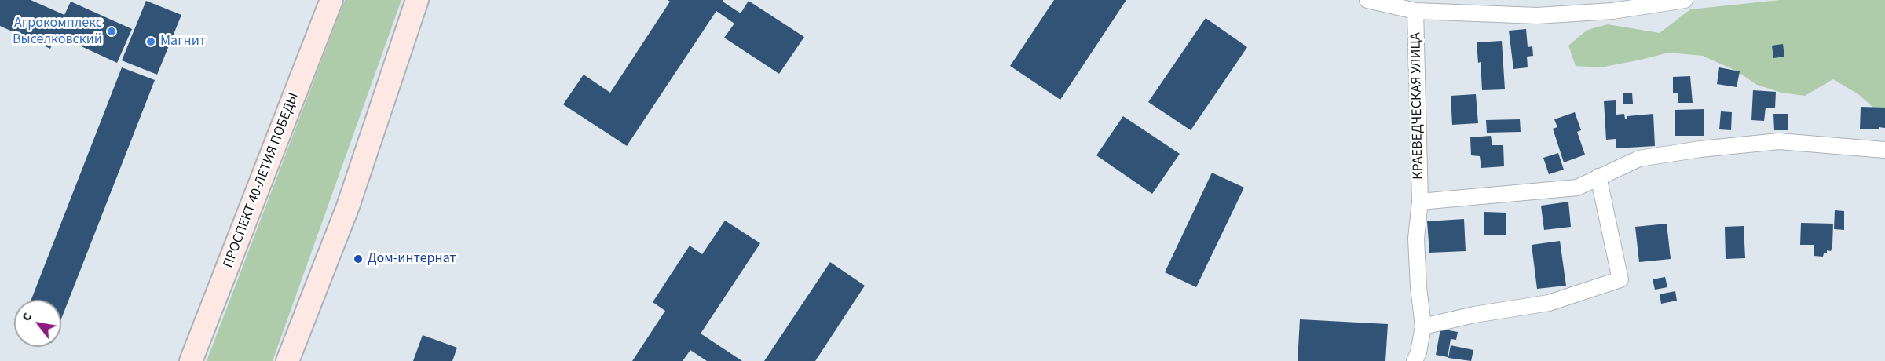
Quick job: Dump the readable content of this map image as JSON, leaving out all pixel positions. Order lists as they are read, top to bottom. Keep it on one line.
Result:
{"streets":{"main road":["ПРОСПЕКТ 40-ЛЕТИЯ ПОБЕДЫ"],"street":["КРАЕВЕДЧЕСКАЯ УЛИЦА"]},"places":["Агрокомплекс Выселковский","Магнит","Дом-интернат"],"north":"top left"}
